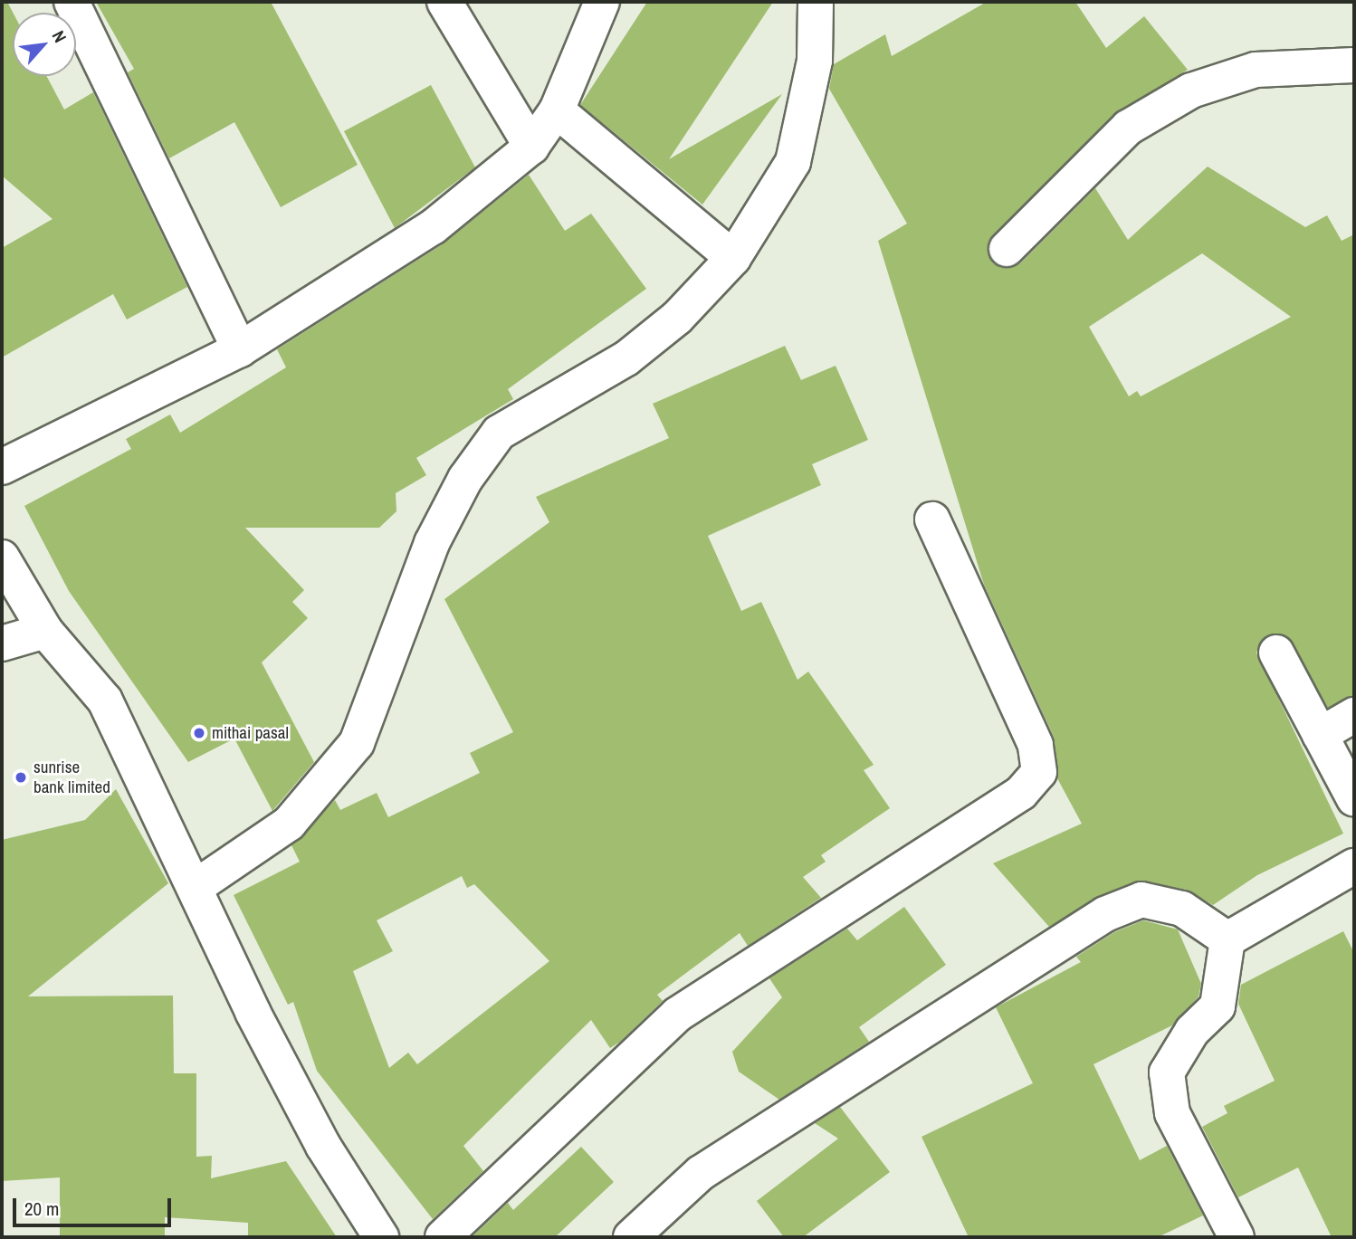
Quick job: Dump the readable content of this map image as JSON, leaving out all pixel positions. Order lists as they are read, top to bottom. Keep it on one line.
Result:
{"places":["mithai pasal","sunrise bank limited"],"scale_bar":"20 m","north":"top right"}
